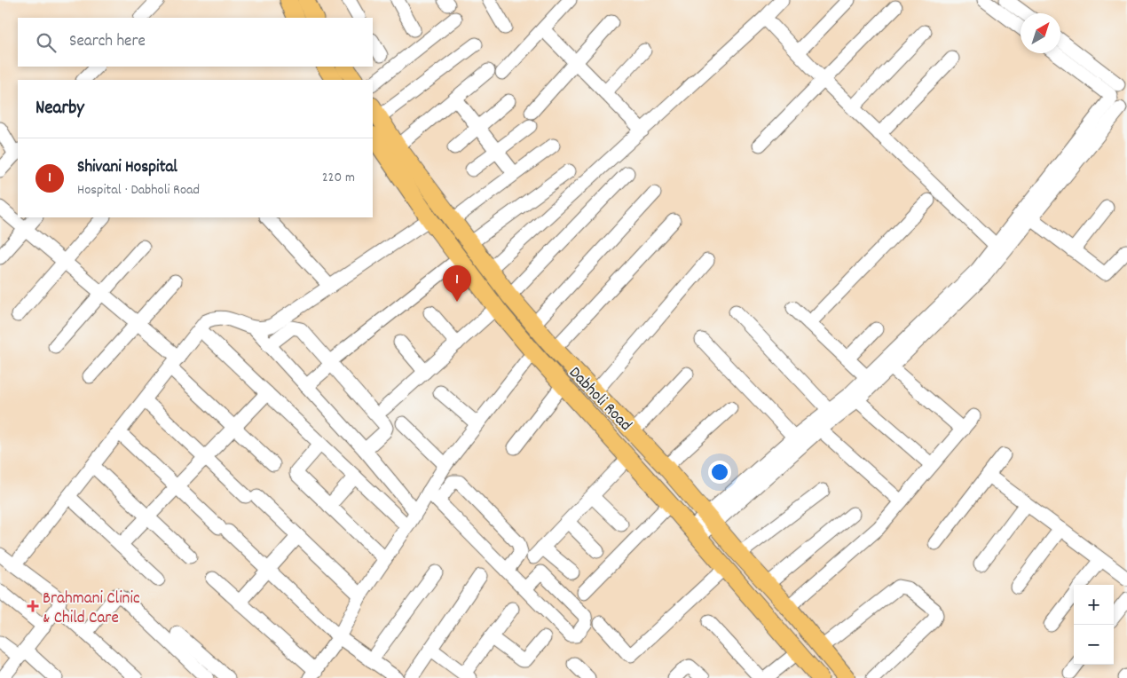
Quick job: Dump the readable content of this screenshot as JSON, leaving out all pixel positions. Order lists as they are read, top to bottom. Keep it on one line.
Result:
{"streets":{"main road":["Dabholi Road"]},"places":{"health":["Brahmani Clinic & Child Care"]},"north":"top right","page":{"search":"Search here","heading":"Nearby","list":[{"mark":"1","name":"Shivani Hospital","note":"Hospital · Dabholi Road","value":"220 m"}],"pins":"1","map_buttons":["+","−"]}}
